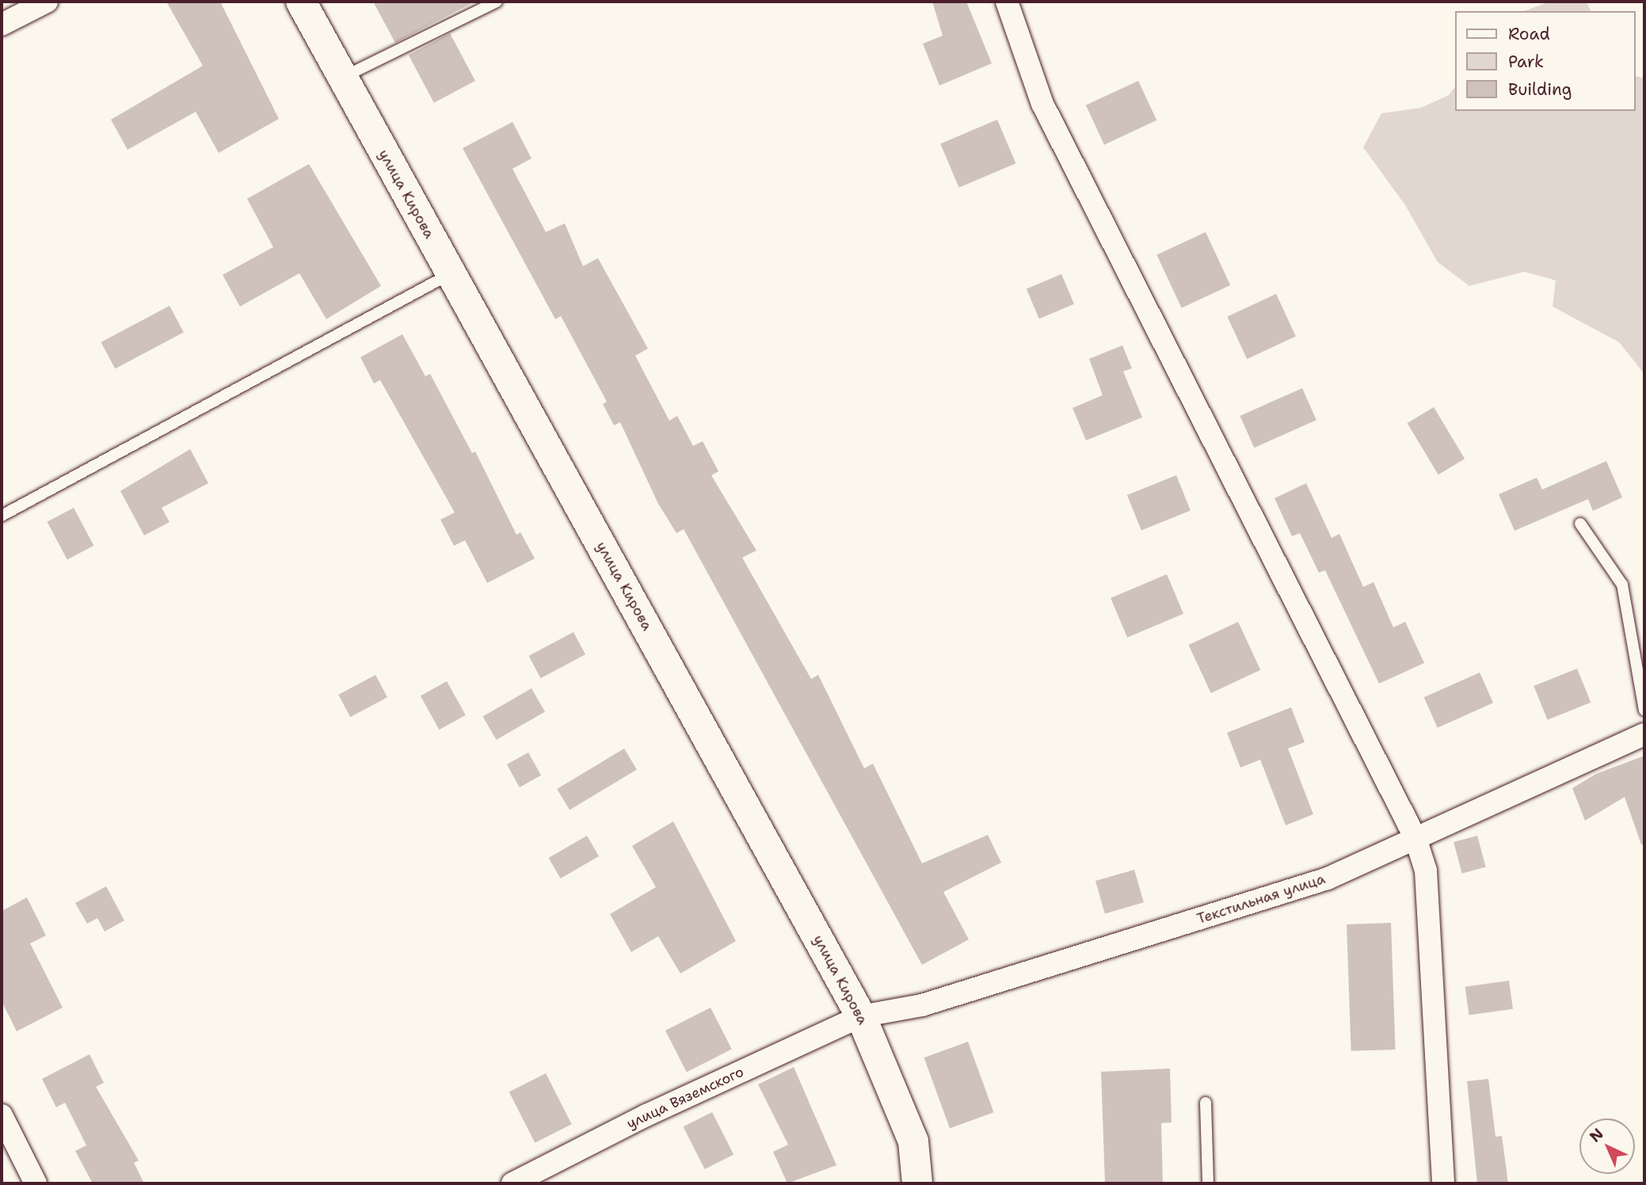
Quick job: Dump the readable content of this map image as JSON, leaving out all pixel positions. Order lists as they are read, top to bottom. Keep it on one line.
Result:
{"streets":{"main road":["улица Кирова"],"street":["Текстильная улица","улица Вяземского"]},"crossings":[["улица Кирова","Текстильная улица"],["улица Кирова","улица Вяземского"],["Текстильная улица","улица Вяземского"]],"legend":["Road","Park","Building"],"north":"top left"}
